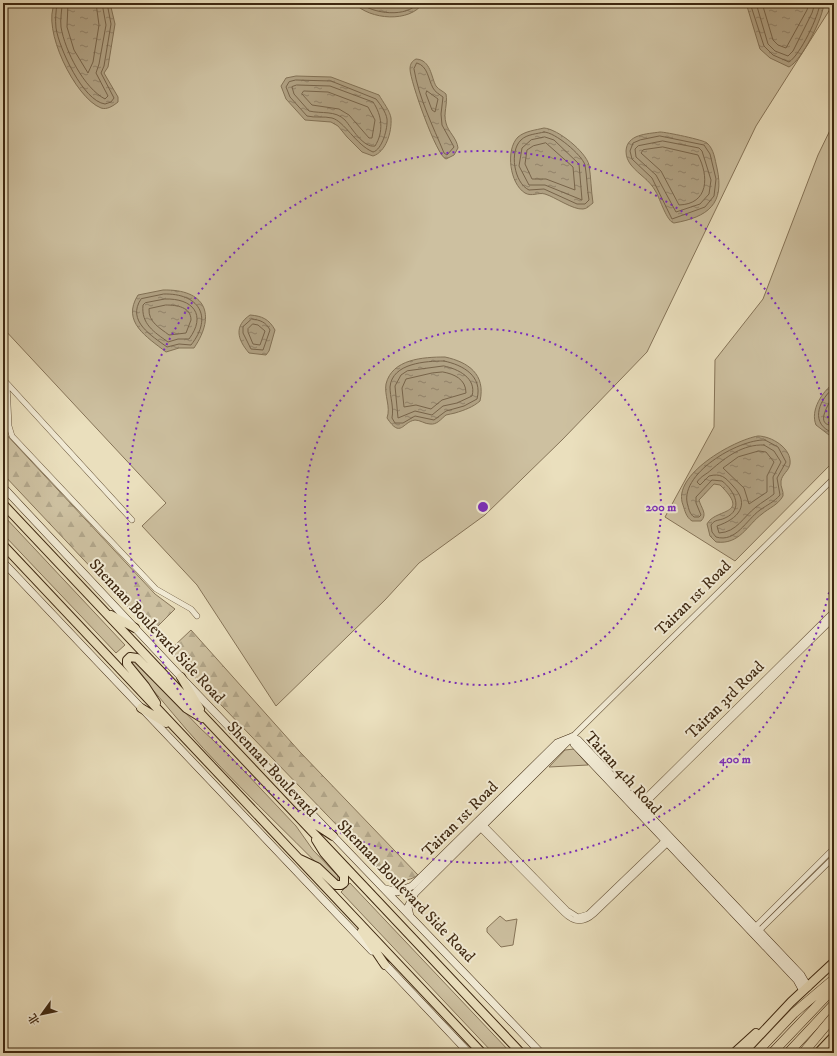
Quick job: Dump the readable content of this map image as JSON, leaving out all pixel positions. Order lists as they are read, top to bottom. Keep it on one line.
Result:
{"streets":{"main road":["Tairan 1st Road","Shennan Boulevard Side Road","Shennan Boulevard","Tairan 4th Road"],"street":["Tairan 3rd Road"]},"crossings":[["Tairan 1st Road","Shennan Boulevard Side Road"],["Tairan 1st Road","Tairan 4th Road"],["Tairan 3rd Road","Tairan 4th Road"]],"north":"bottom left","rings":["200 m","400 m"]}
